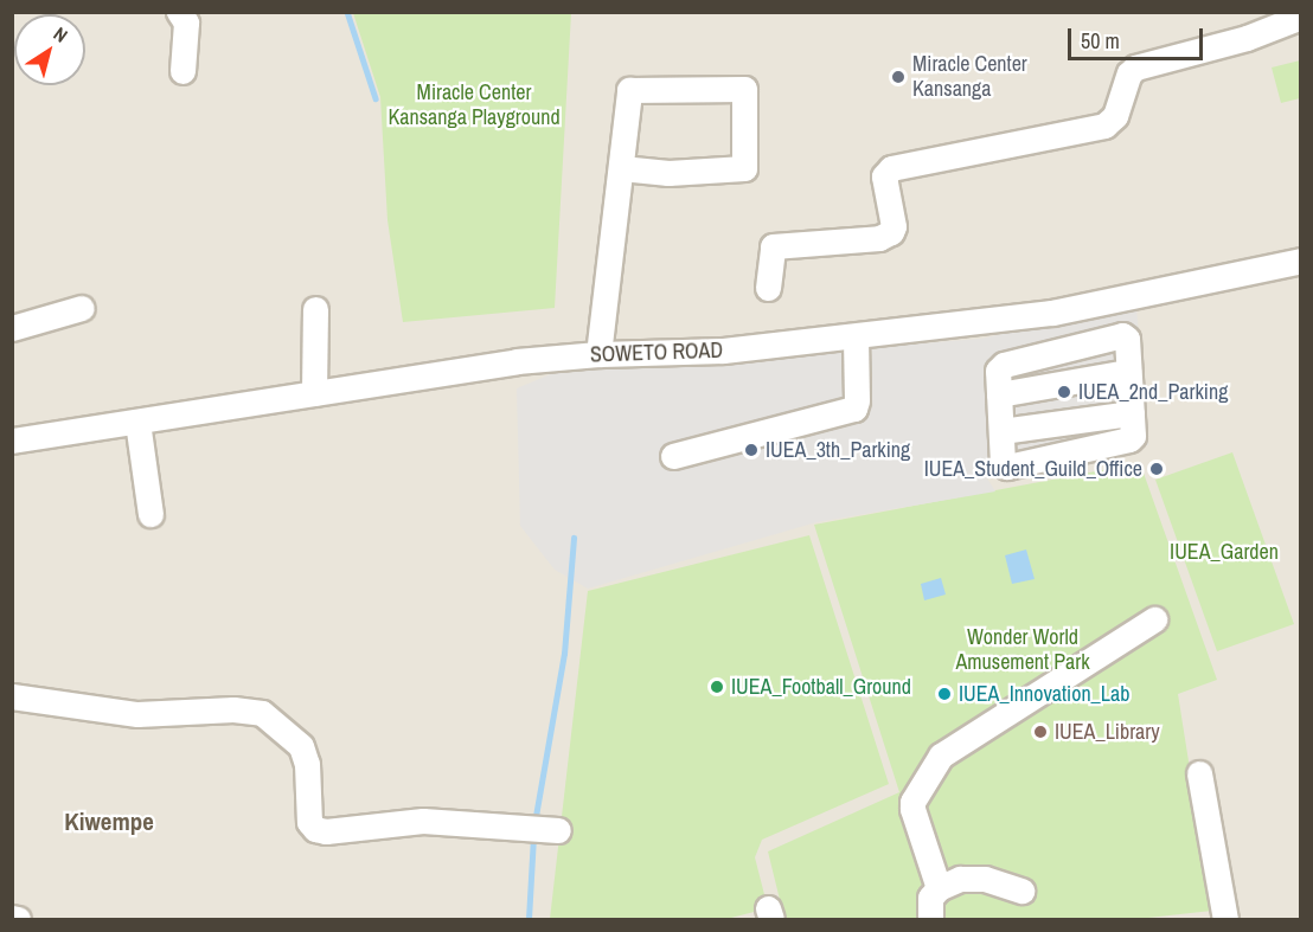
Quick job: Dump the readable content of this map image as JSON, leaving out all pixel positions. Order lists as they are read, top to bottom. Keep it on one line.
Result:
{"streets":{"street":["SOWETO ROAD"]},"districts":["Kiwempe"],"parks":["Miracle Center Kansanga Playground","IUEA_Garden","Wonder World Amusement Park"],"places":["Miracle Center Kansanga","IUEA_2nd_Parking","IUEA_3th_Parking","IUEA_Student_Guild_Office","IUEA_Football_Ground","IUEA_Innovation_Lab","IUEA_Library"],"scale_bar":"50 m","north":"top right"}
